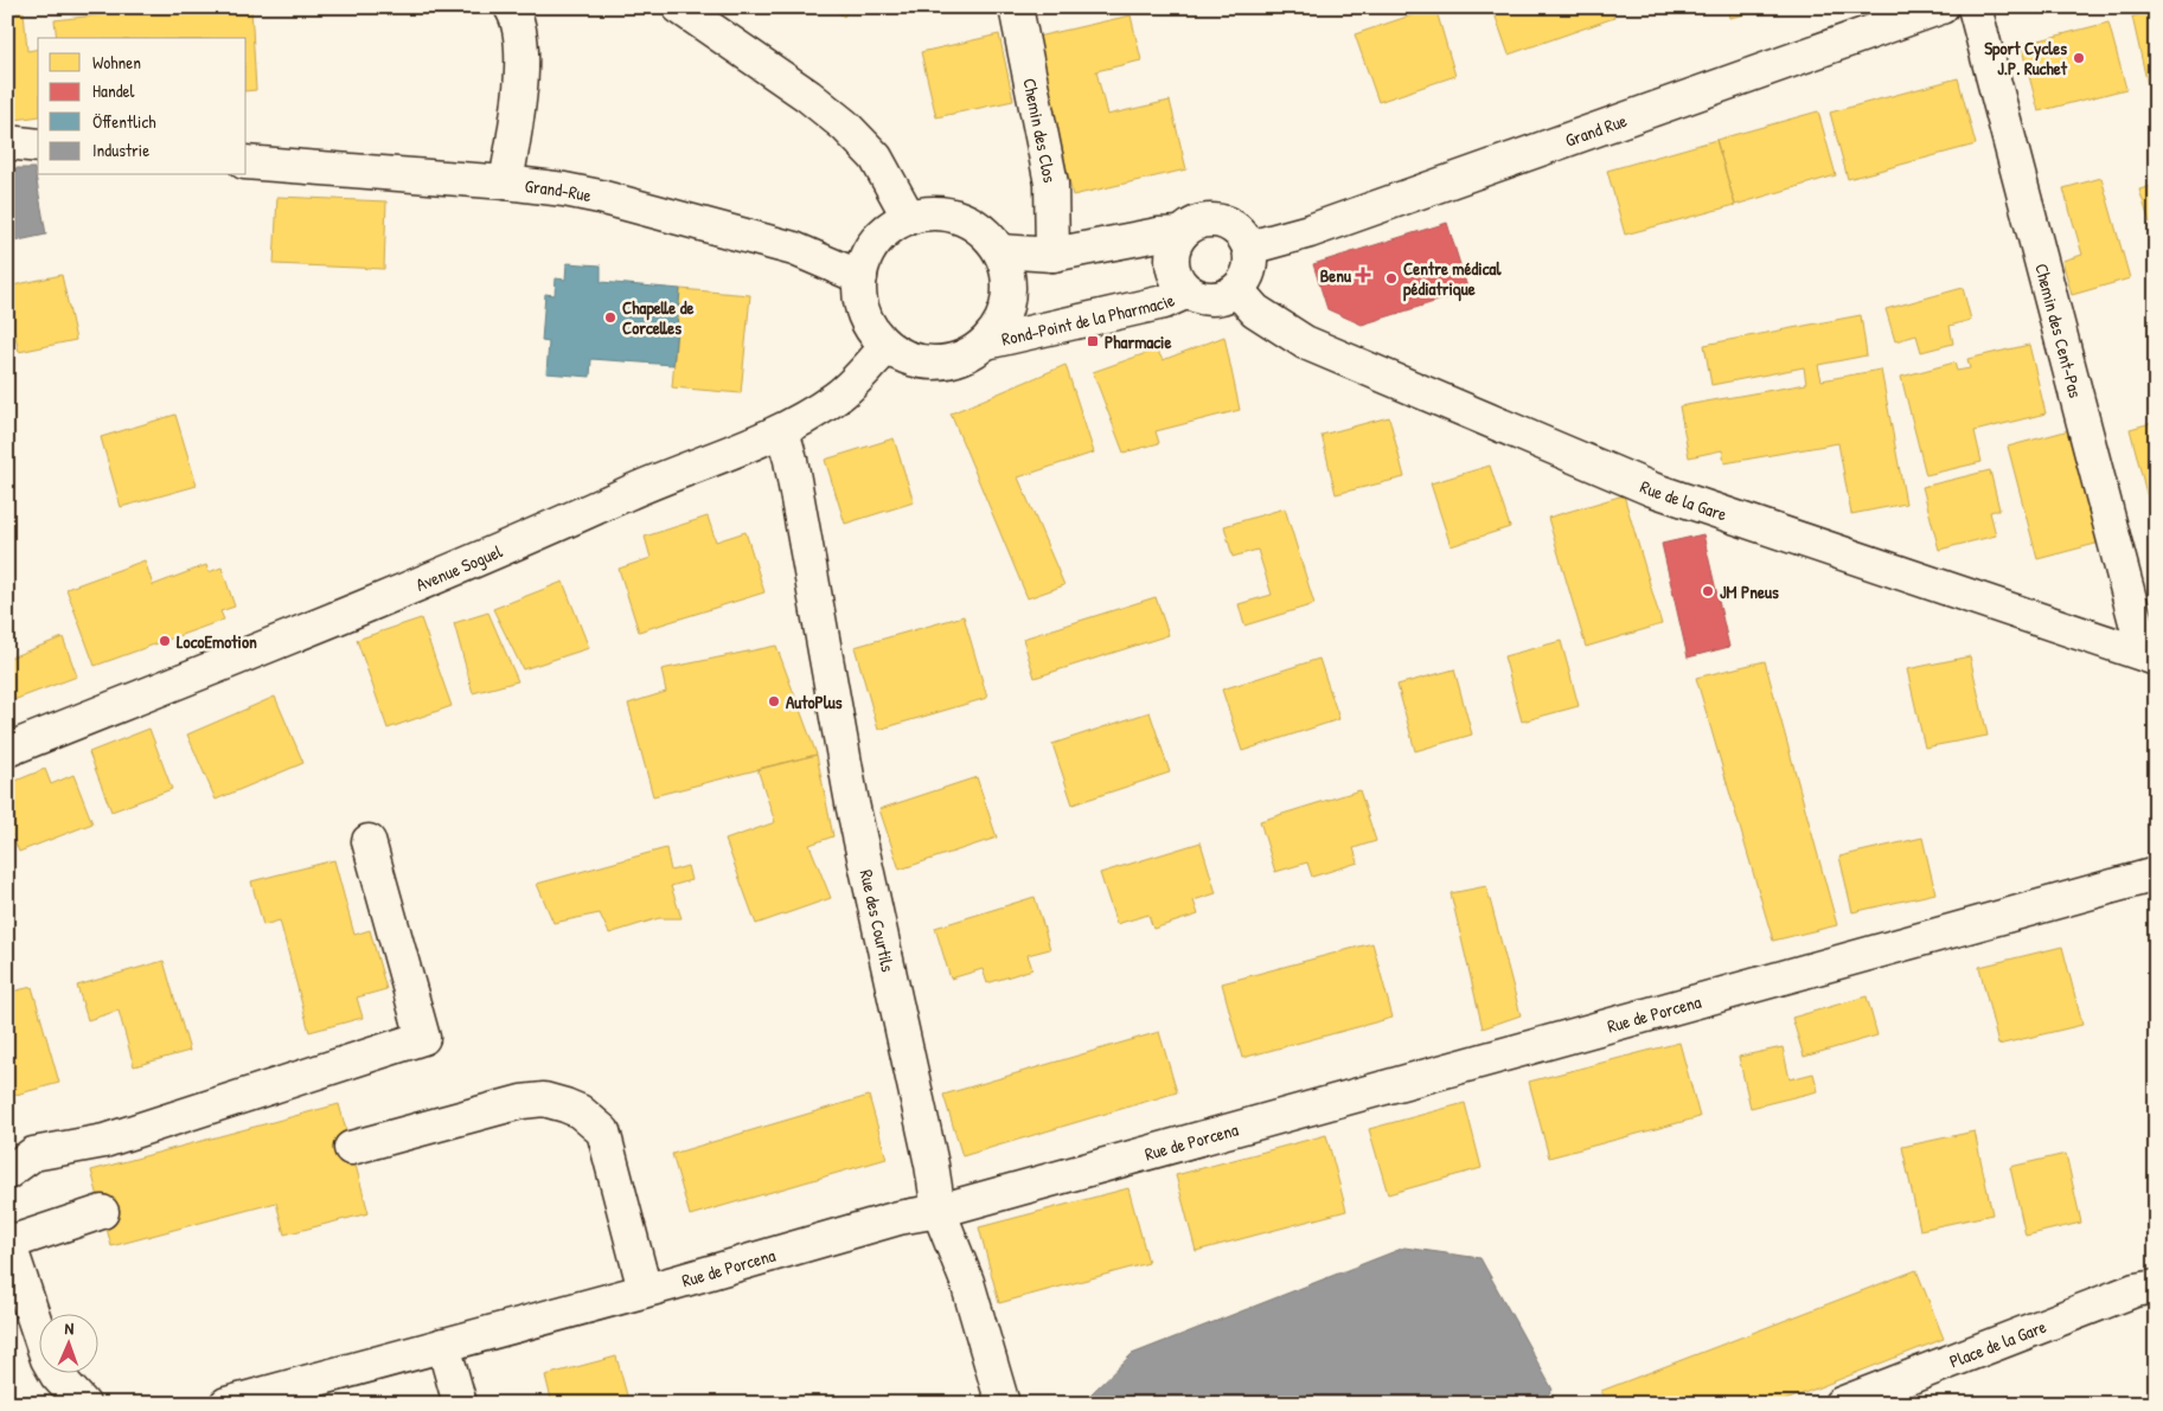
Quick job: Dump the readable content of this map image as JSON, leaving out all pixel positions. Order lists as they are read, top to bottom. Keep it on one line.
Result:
{"streets":{"street":["Chemin des Clos","Grand Rue","Grand-Rue","Rond-Point de la Pharmacie","Chemin des Cent-Pas","Rue de la Gare","Avenue Soguel","Rue des Courtils","Rue de Porcena","Place de la Gare"]},"crossings":[["Grand Rue","Rond-Point de la Pharmacie"],["Grand Rue","Rue de la Gare"],["Grand-Rue","Rond-Point de la Pharmacie"],["Grand-Rue","Avenue Soguel"],["Rond-Point de la Pharmacie","Rue de la Gare"],["Rond-Point de la Pharmacie","Avenue Soguel"],["Chemin des Cent-Pas","Rue de la Gare"],["Avenue Soguel","Rue des Courtils"],["Rue des Courtils","Rue de Porcena"]],"places":{"other":["Sport Cycles J.P. Ruchet","Centre médical pédiatrique","Chapelle de Corcelles","JM Pneus","LocoEmotion","AutoPlus"],"health":["Benu"],"transit":["Pharmacie"]},"legend":["Wohnen","Handel","Öffentlich","Industrie"],"north":"top"}
